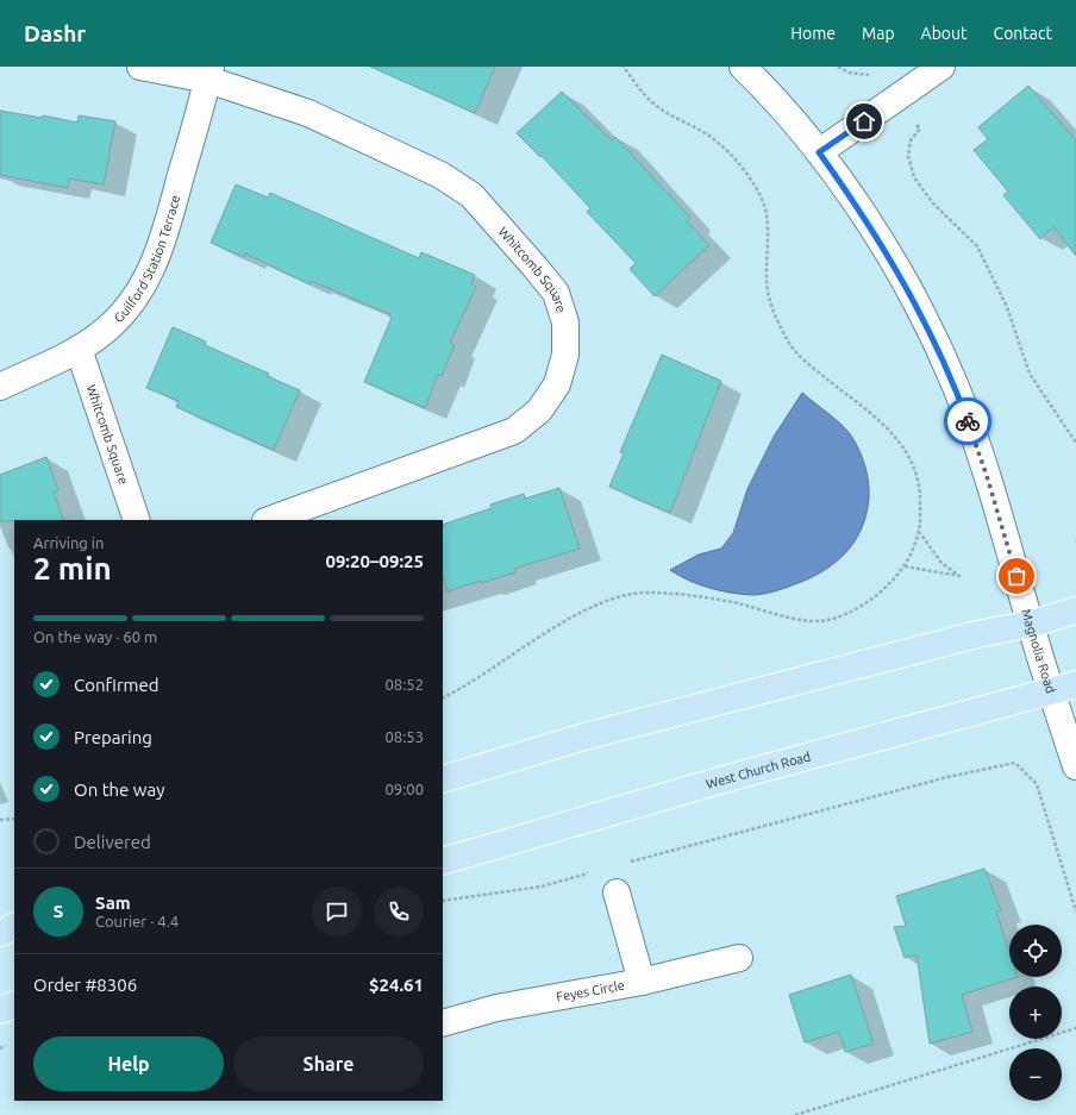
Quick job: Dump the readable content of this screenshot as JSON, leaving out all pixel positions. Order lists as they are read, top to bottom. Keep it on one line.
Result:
{"streets":{"main road":["West Church Road"],"street":["Guilford Station Terrace","Whitcomb Square","Magnolia Road","Feyes Circle"]},"crossings":[["Guilford Station Terrace","Whitcomb Square"],["Magnolia Road","West Church Road"]],"page":{"header":"Dashr","nav":["Home","Map","About","Contact"],"heading":["2 min","Arriving in","09:20–09:25"],"panel":["Sam","Courier · 4.4","Order #8306","$24.61"],"bar":"On the way · 60 m","list":[["Confirmed","08:52"],["Preparing","08:53"],["On the way","09:00"],"Delivered"],"round":"S","map_buttons":["+","−"],"buttons":["Help","Share"]}}
